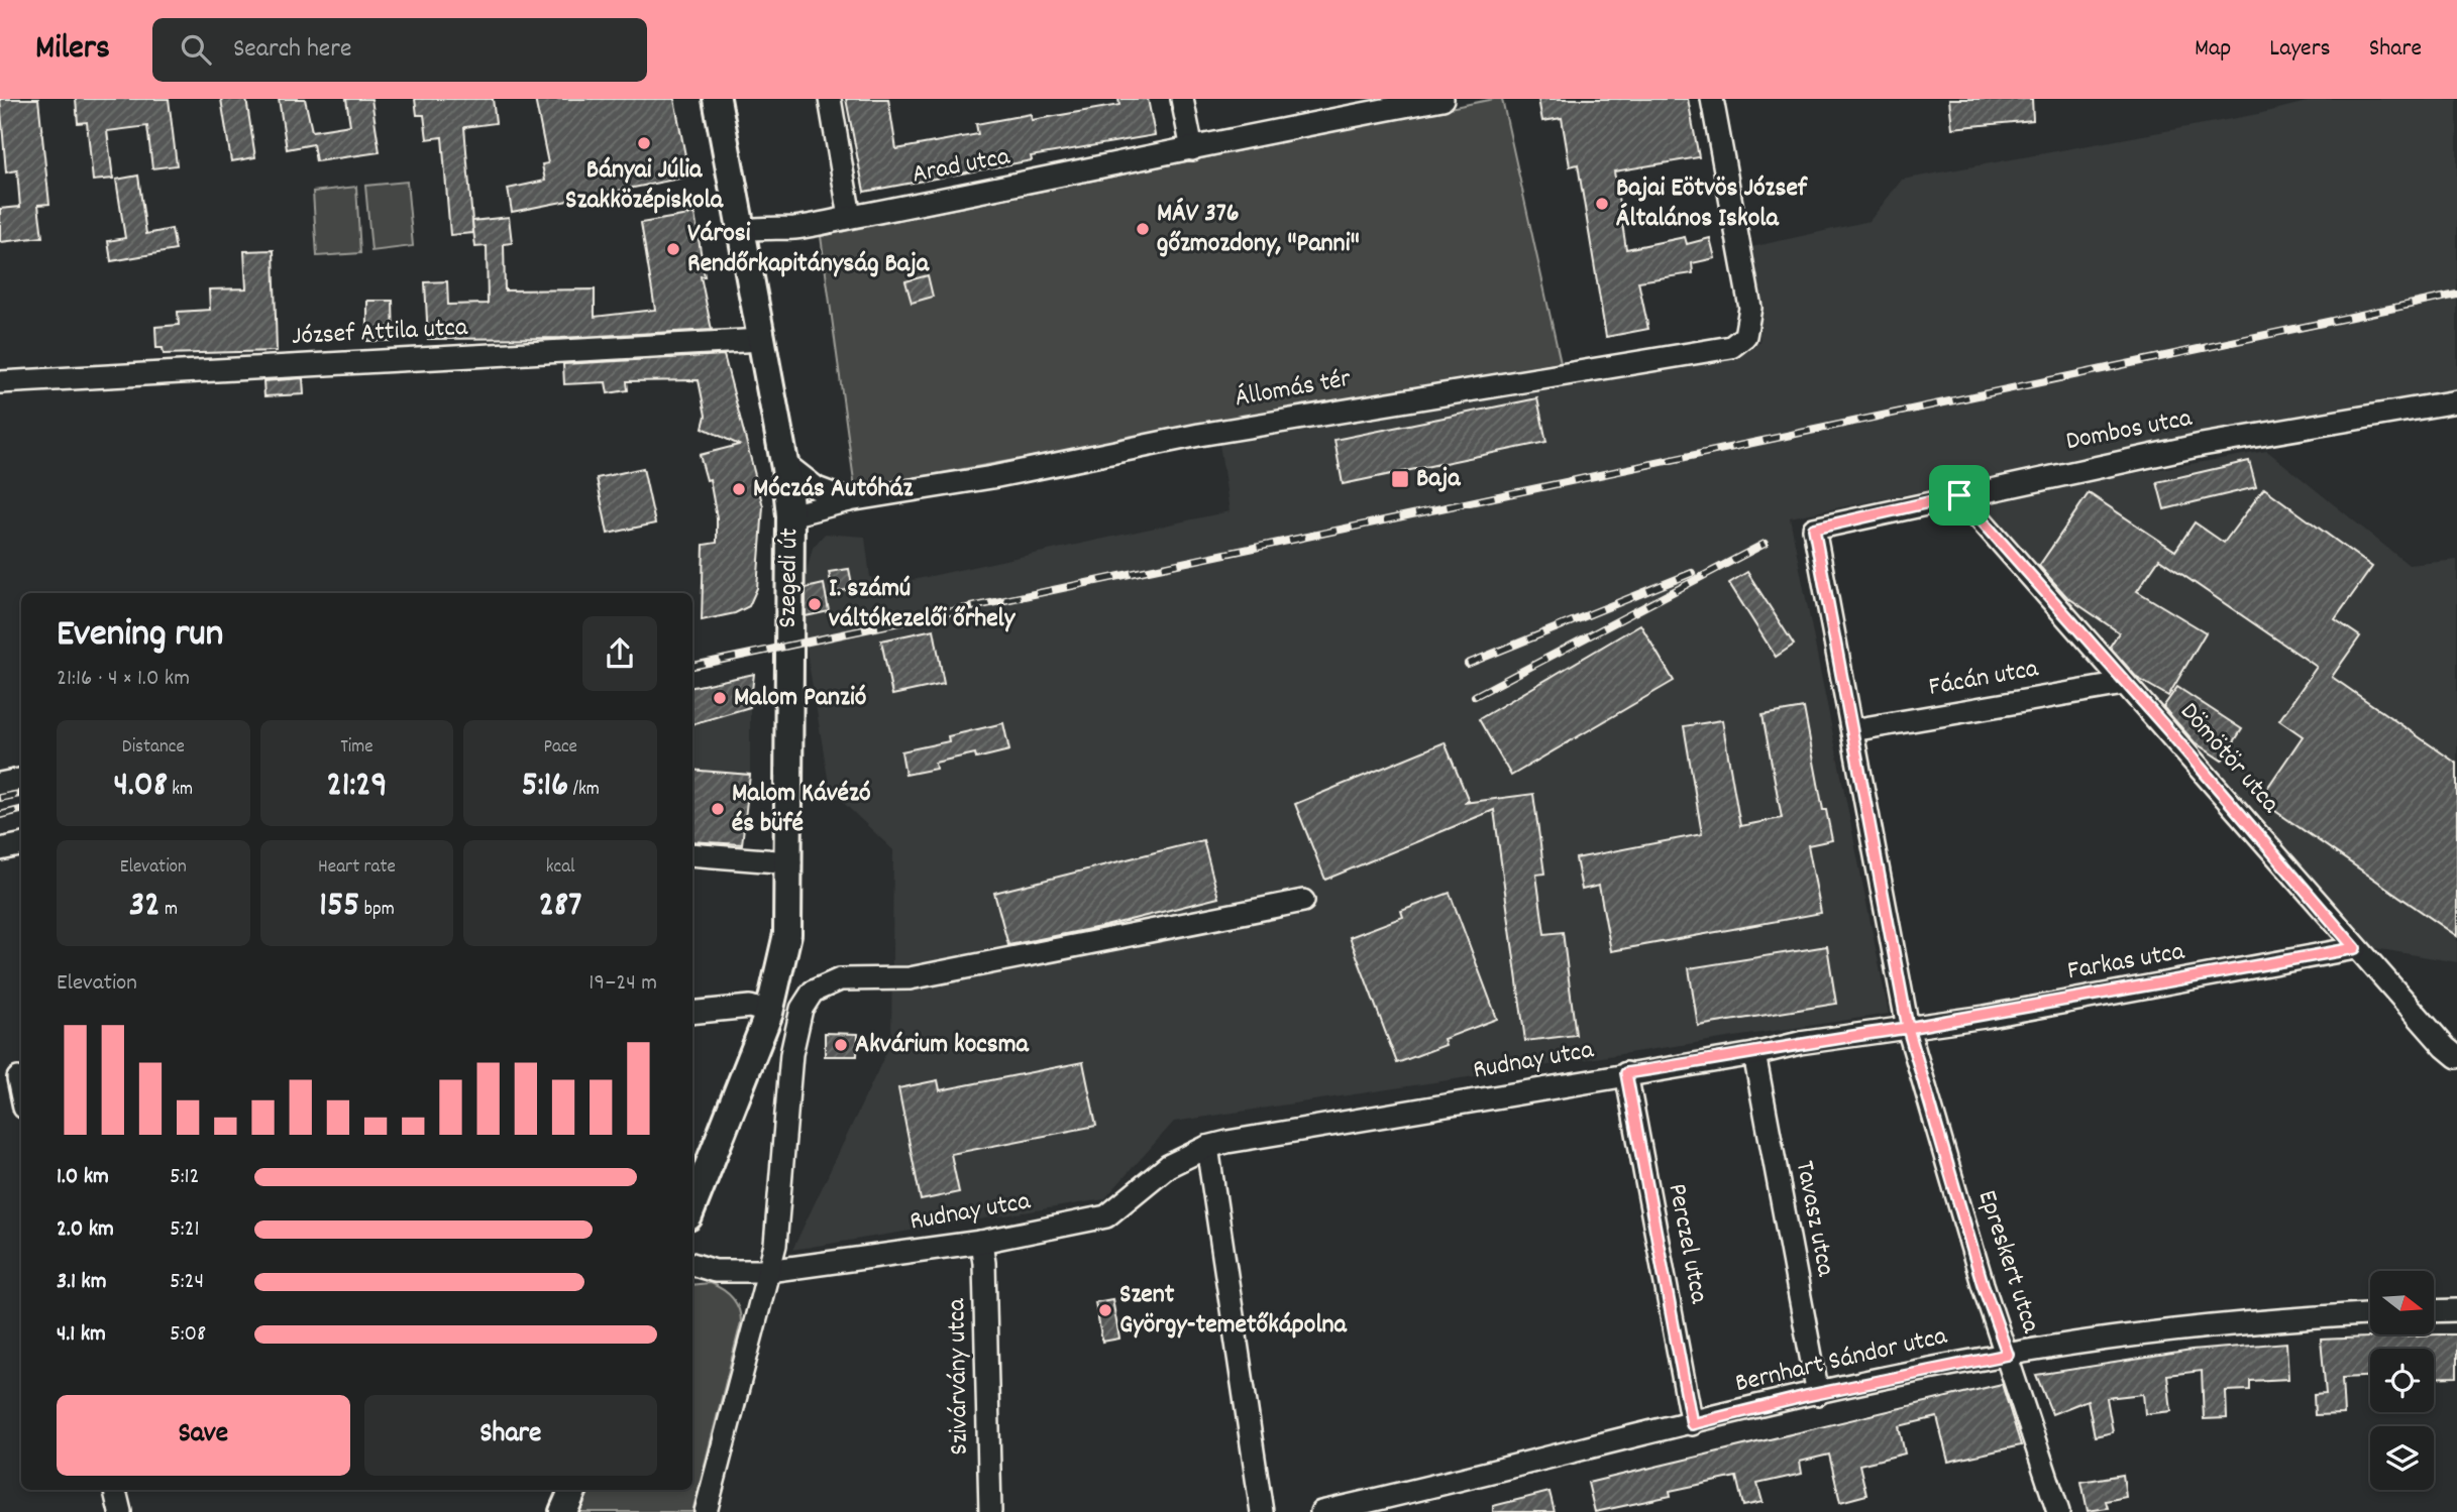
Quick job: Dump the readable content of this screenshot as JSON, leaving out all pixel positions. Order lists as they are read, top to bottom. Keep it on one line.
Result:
{"streets":{"main road":["Szegedi út"],"street":["Arad utca","József Attila utca","Állomás tér","Dombos utca","Fácán utca","Dömötör utca","Farkas utca","Rudnay utca","Tavasz utca","Perczel utca","Epreskert utca","Bernhart Sándor utca","Szivárvány utca"]},"crossings":[["Arad utca","Szegedi út"],["József Attila utca","Szegedi út"],["Állomás tér","Szegedi út"],["Dombos utca","Fácán utca"],["Dombos utca","Dömötör utca"],["Fácán utca","Dömötör utca"],["Dömötör utca","Farkas utca"],["Farkas utca","Rudnay utca"],["Farkas utca","Epreskert utca"],["Rudnay utca","Tavasz utca"],["Rudnay utca","Perczel utca"],["Rudnay utca","Epreskert utca"],["Rudnay utca","Szivárvány utca"],["Tavasz utca","Bernhart Sándor utca"],["Perczel utca","Bernhart Sándor utca"],["Epreskert utca","Bernhart Sándor utca"]],"places":{"other":["Bányai Júlia Szakközépiskola","Bajai Eötvös József Általános Iskola","MÁV 376 gőzmozdony, \"Panni\"","Városi Rendőrkapitányság Baja","Móczás Autóház","I. számú váltókezelői őrhely","Malom Panzió","Malom Kávézó és büfé","Akvárium kocsma","Szent György-temetőkápolna"],"transit":["Baja"]},"north":"right","page":{"header":"Milers","search":"Search here","nav":["Map","Layers","Share"],"heading":["Evening run","21:16 · 4 × 1.0 km"],"stats":[["Distance","4.08 km"],["Time","21:29"],["Pace","5:16 /km"],["Elevation","32 m"],["Heart rate","155 bpm"],["kcal","287"]],"chart":["Elevation","19–24 m"],"list":[{"name":"1.0 km","note":"5:12"},{"name":"2.0 km","note":"5:21"},{"name":"3.1 km","note":"5:24"},{"name":"4.1 km","note":"5:08"}],"buttons":["Save","Share"]}}
